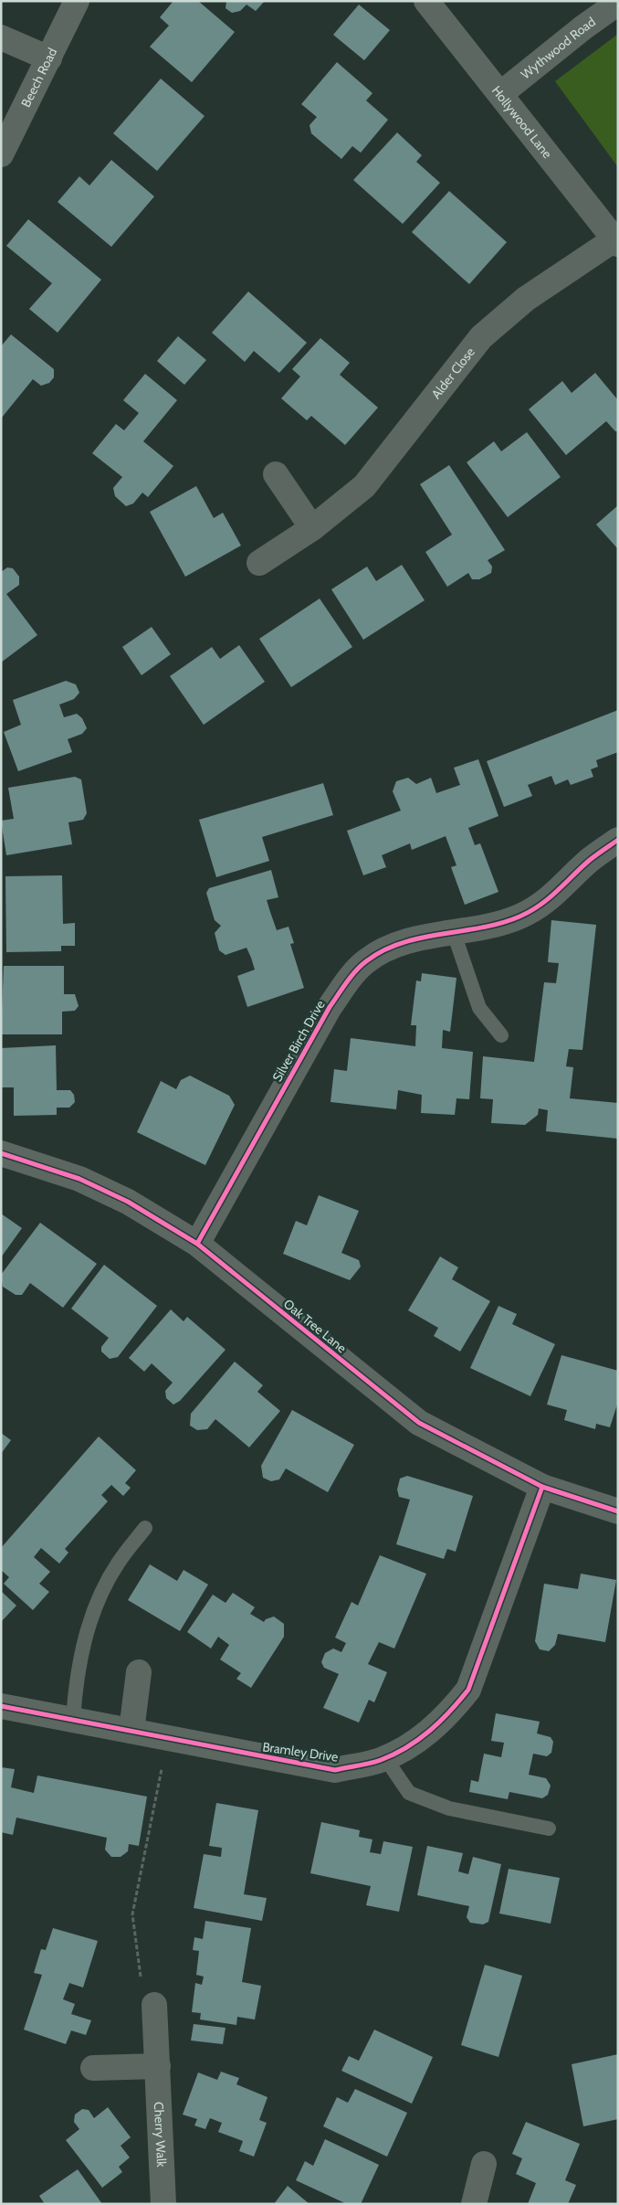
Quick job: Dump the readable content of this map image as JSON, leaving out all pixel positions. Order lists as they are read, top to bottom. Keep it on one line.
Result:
{"streets":{"street":["Wythwood Road","Beech Road","Hollywood Lane","Alder Close","Silver Birch Drive","Oak Tree Lane","Bramley Drive","Cherry Walk"]},"crossings":[["Wythwood Road","Hollywood Lane"],["Hollywood Lane","Alder Close"],["Silver Birch Drive","Oak Tree Lane"],["Oak Tree Lane","Bramley Drive"]]}
